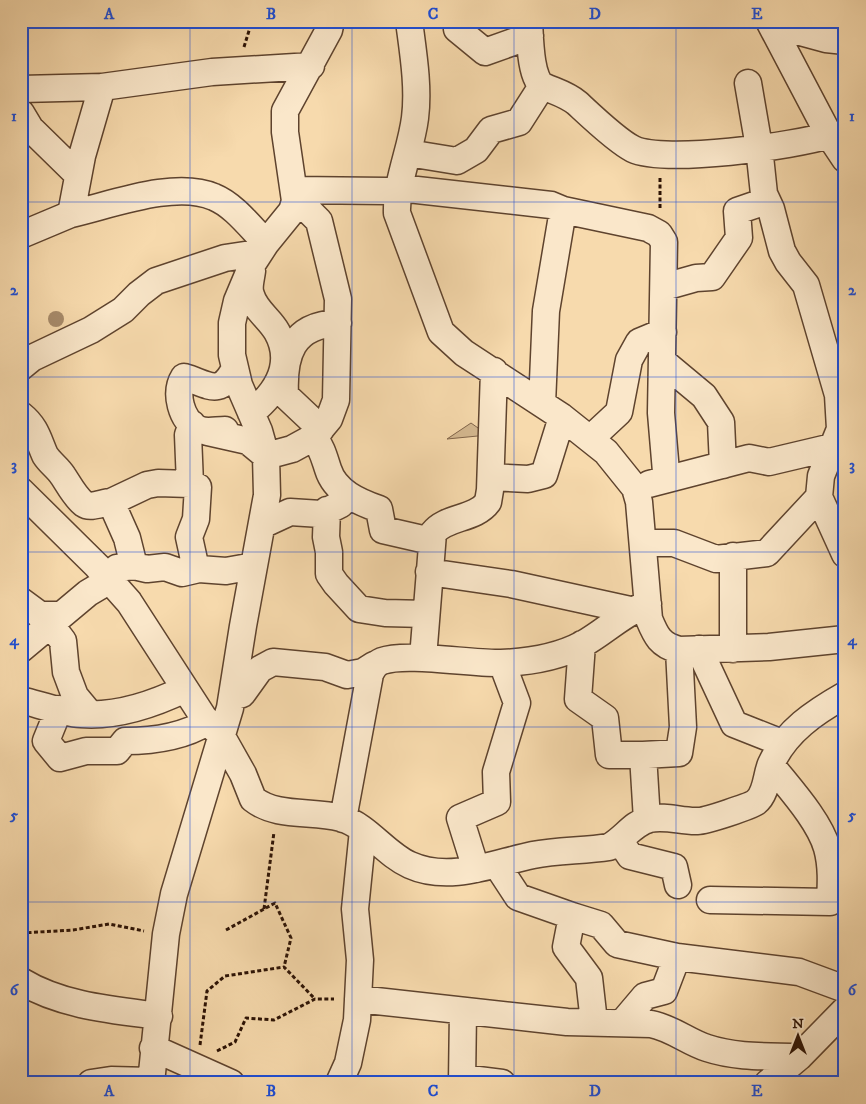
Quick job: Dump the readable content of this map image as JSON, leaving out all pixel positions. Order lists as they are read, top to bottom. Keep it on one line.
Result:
{"north":"top","grid":{"columns":["A","B","C","D","E"],"rows":["1","2","3","4","5","6"]}}
